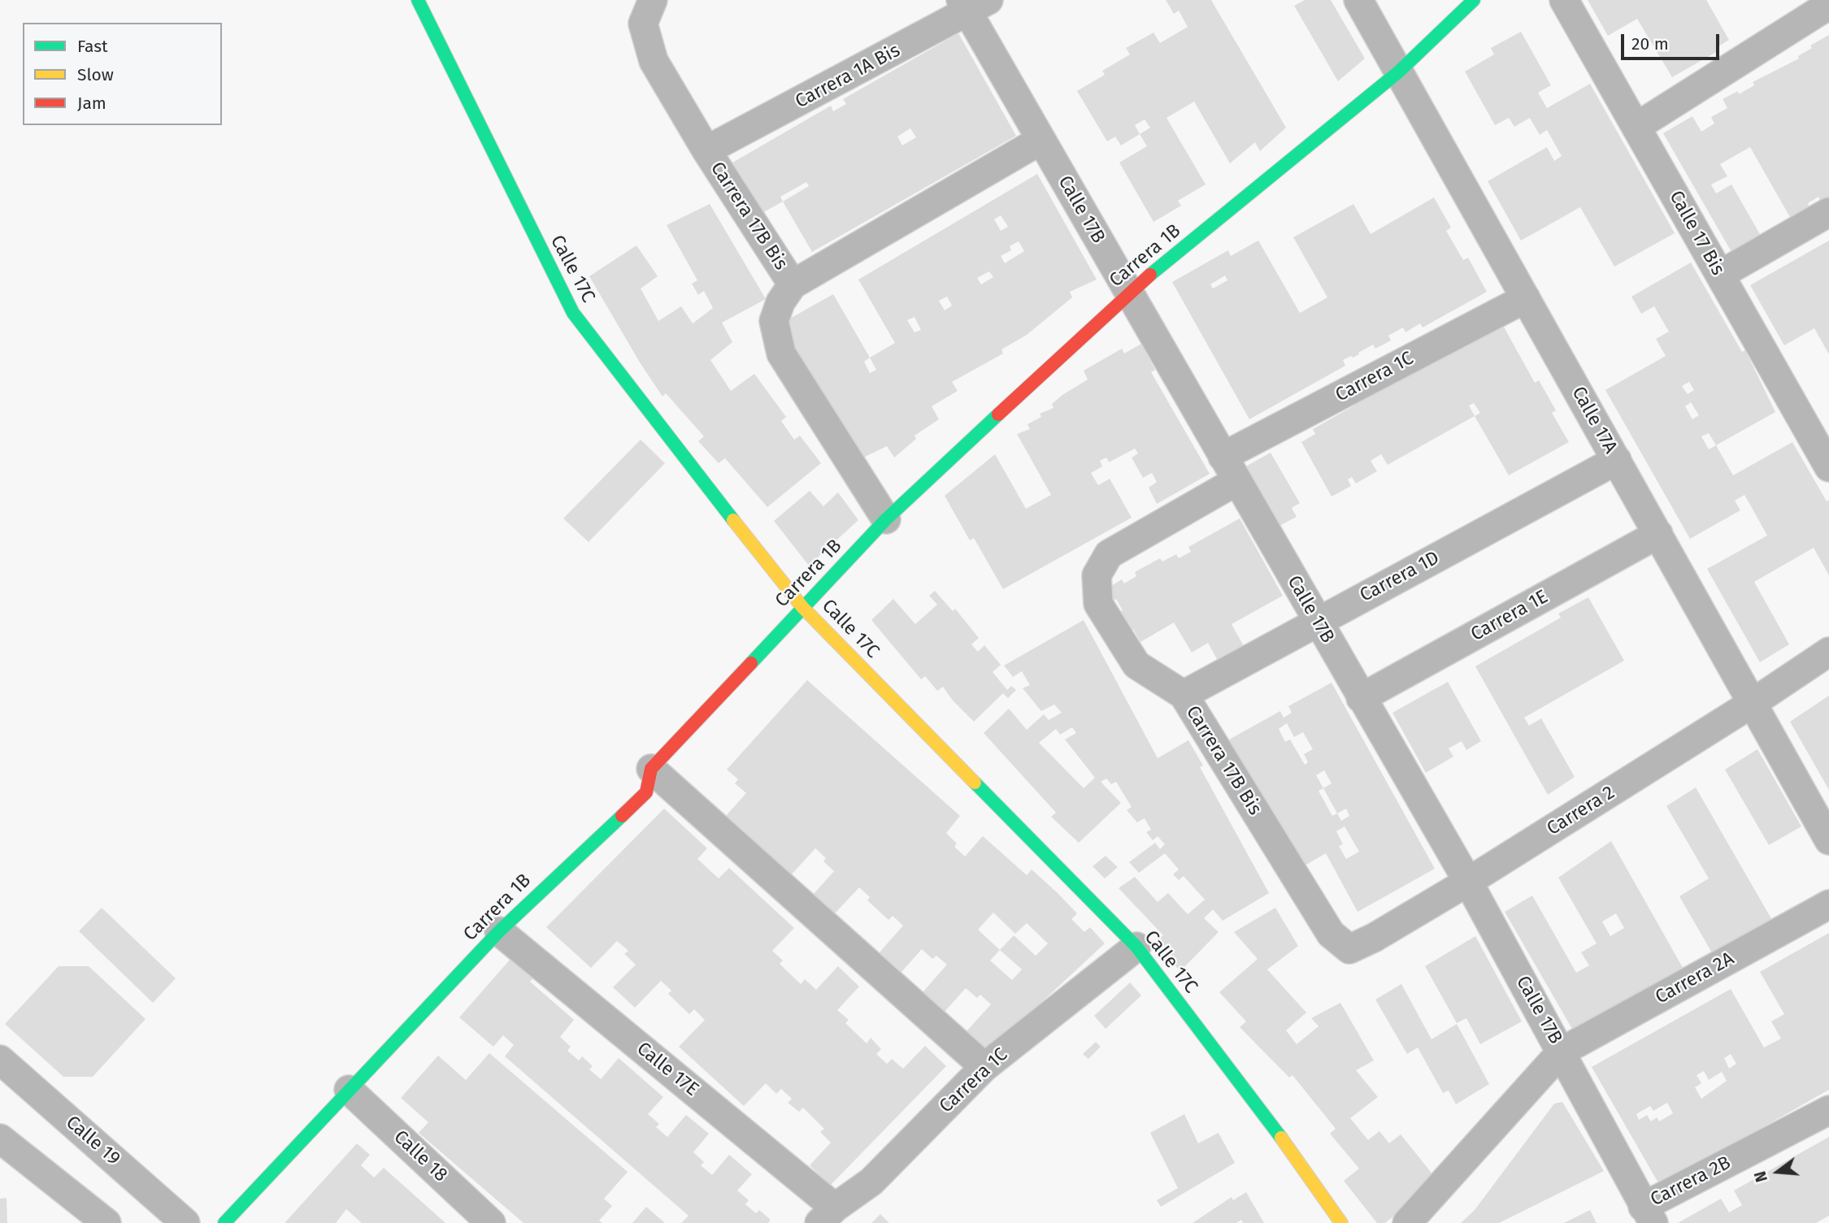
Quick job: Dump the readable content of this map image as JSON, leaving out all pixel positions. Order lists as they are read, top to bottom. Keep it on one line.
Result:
{"streets":{"street":["Carrera 1A Bis","Calle 17B","Carrera 17B Bis","Calle 17 Bis","Carrera 1B","Calle 17C","Carrera 1C","Calle 17A","Carrera 1D","Carrera 1E","Carrera 2","Carrera 2A","Calle 17E","Calle 19","Calle 18","Carrera 2B"]},"crossings":[["Carrera 1A Bis","Calle 17B"],["Carrera 1A Bis","Carrera 17B Bis"],["Calle 17B","Carrera 17B Bis"],["Calle 17B","Carrera 1B"],["Calle 17B","Carrera 1C"],["Calle 17B","Carrera 1D"],["Calle 17B","Carrera 1E"],["Calle 17B","Carrera 2"],["Calle 17B","Carrera 2A"],["Calle 17B","Carrera 2B"],["Carrera 17B Bis","Carrera 1B"],["Carrera 17B Bis","Carrera 1D"],["Carrera 17B Bis","Carrera 2"],["Carrera 1B","Calle 17C"],["Carrera 1B","Calle 17A"],["Carrera 1B","Calle 17E"],["Carrera 1B","Calle 18"],["Calle 17C","Carrera 1C"],["Carrera 1C","Calle 17A"],["Carrera 1C","Calle 17E"],["Calle 17A","Carrera 1D"],["Calle 17A","Carrera 1E"],["Calle 17A","Carrera 2"]],"legend":["Fast","Slow","Jam"],"scale_bar":"20 m","north":"left"}
